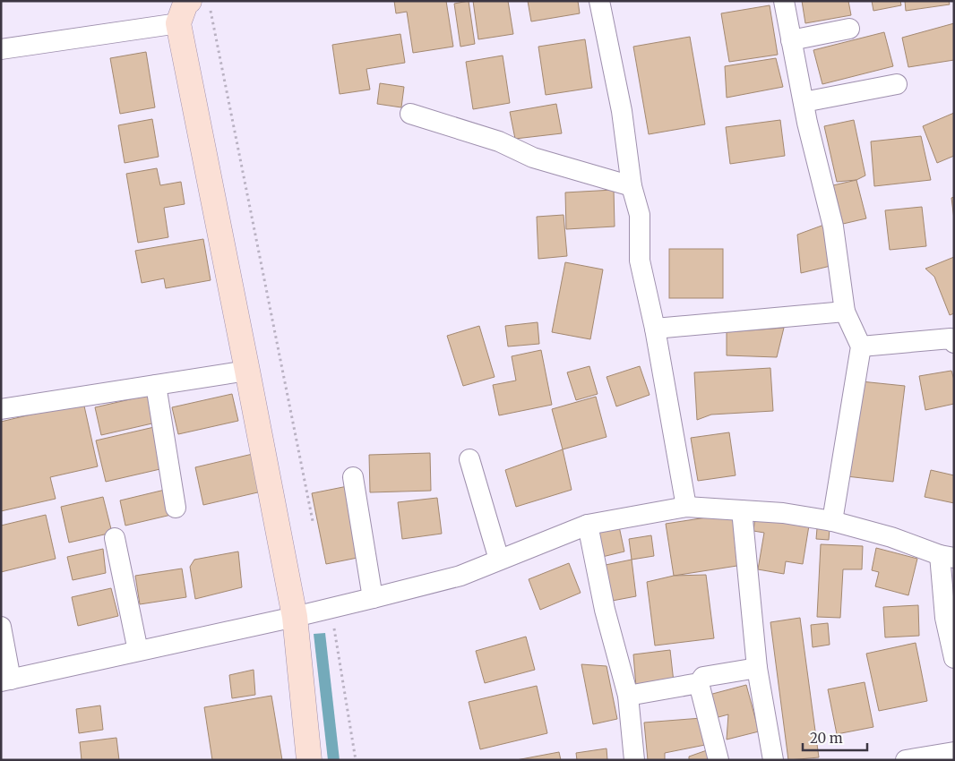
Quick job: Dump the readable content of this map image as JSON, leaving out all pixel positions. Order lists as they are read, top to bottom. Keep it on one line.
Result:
{"scale_bar":"20 m"}
